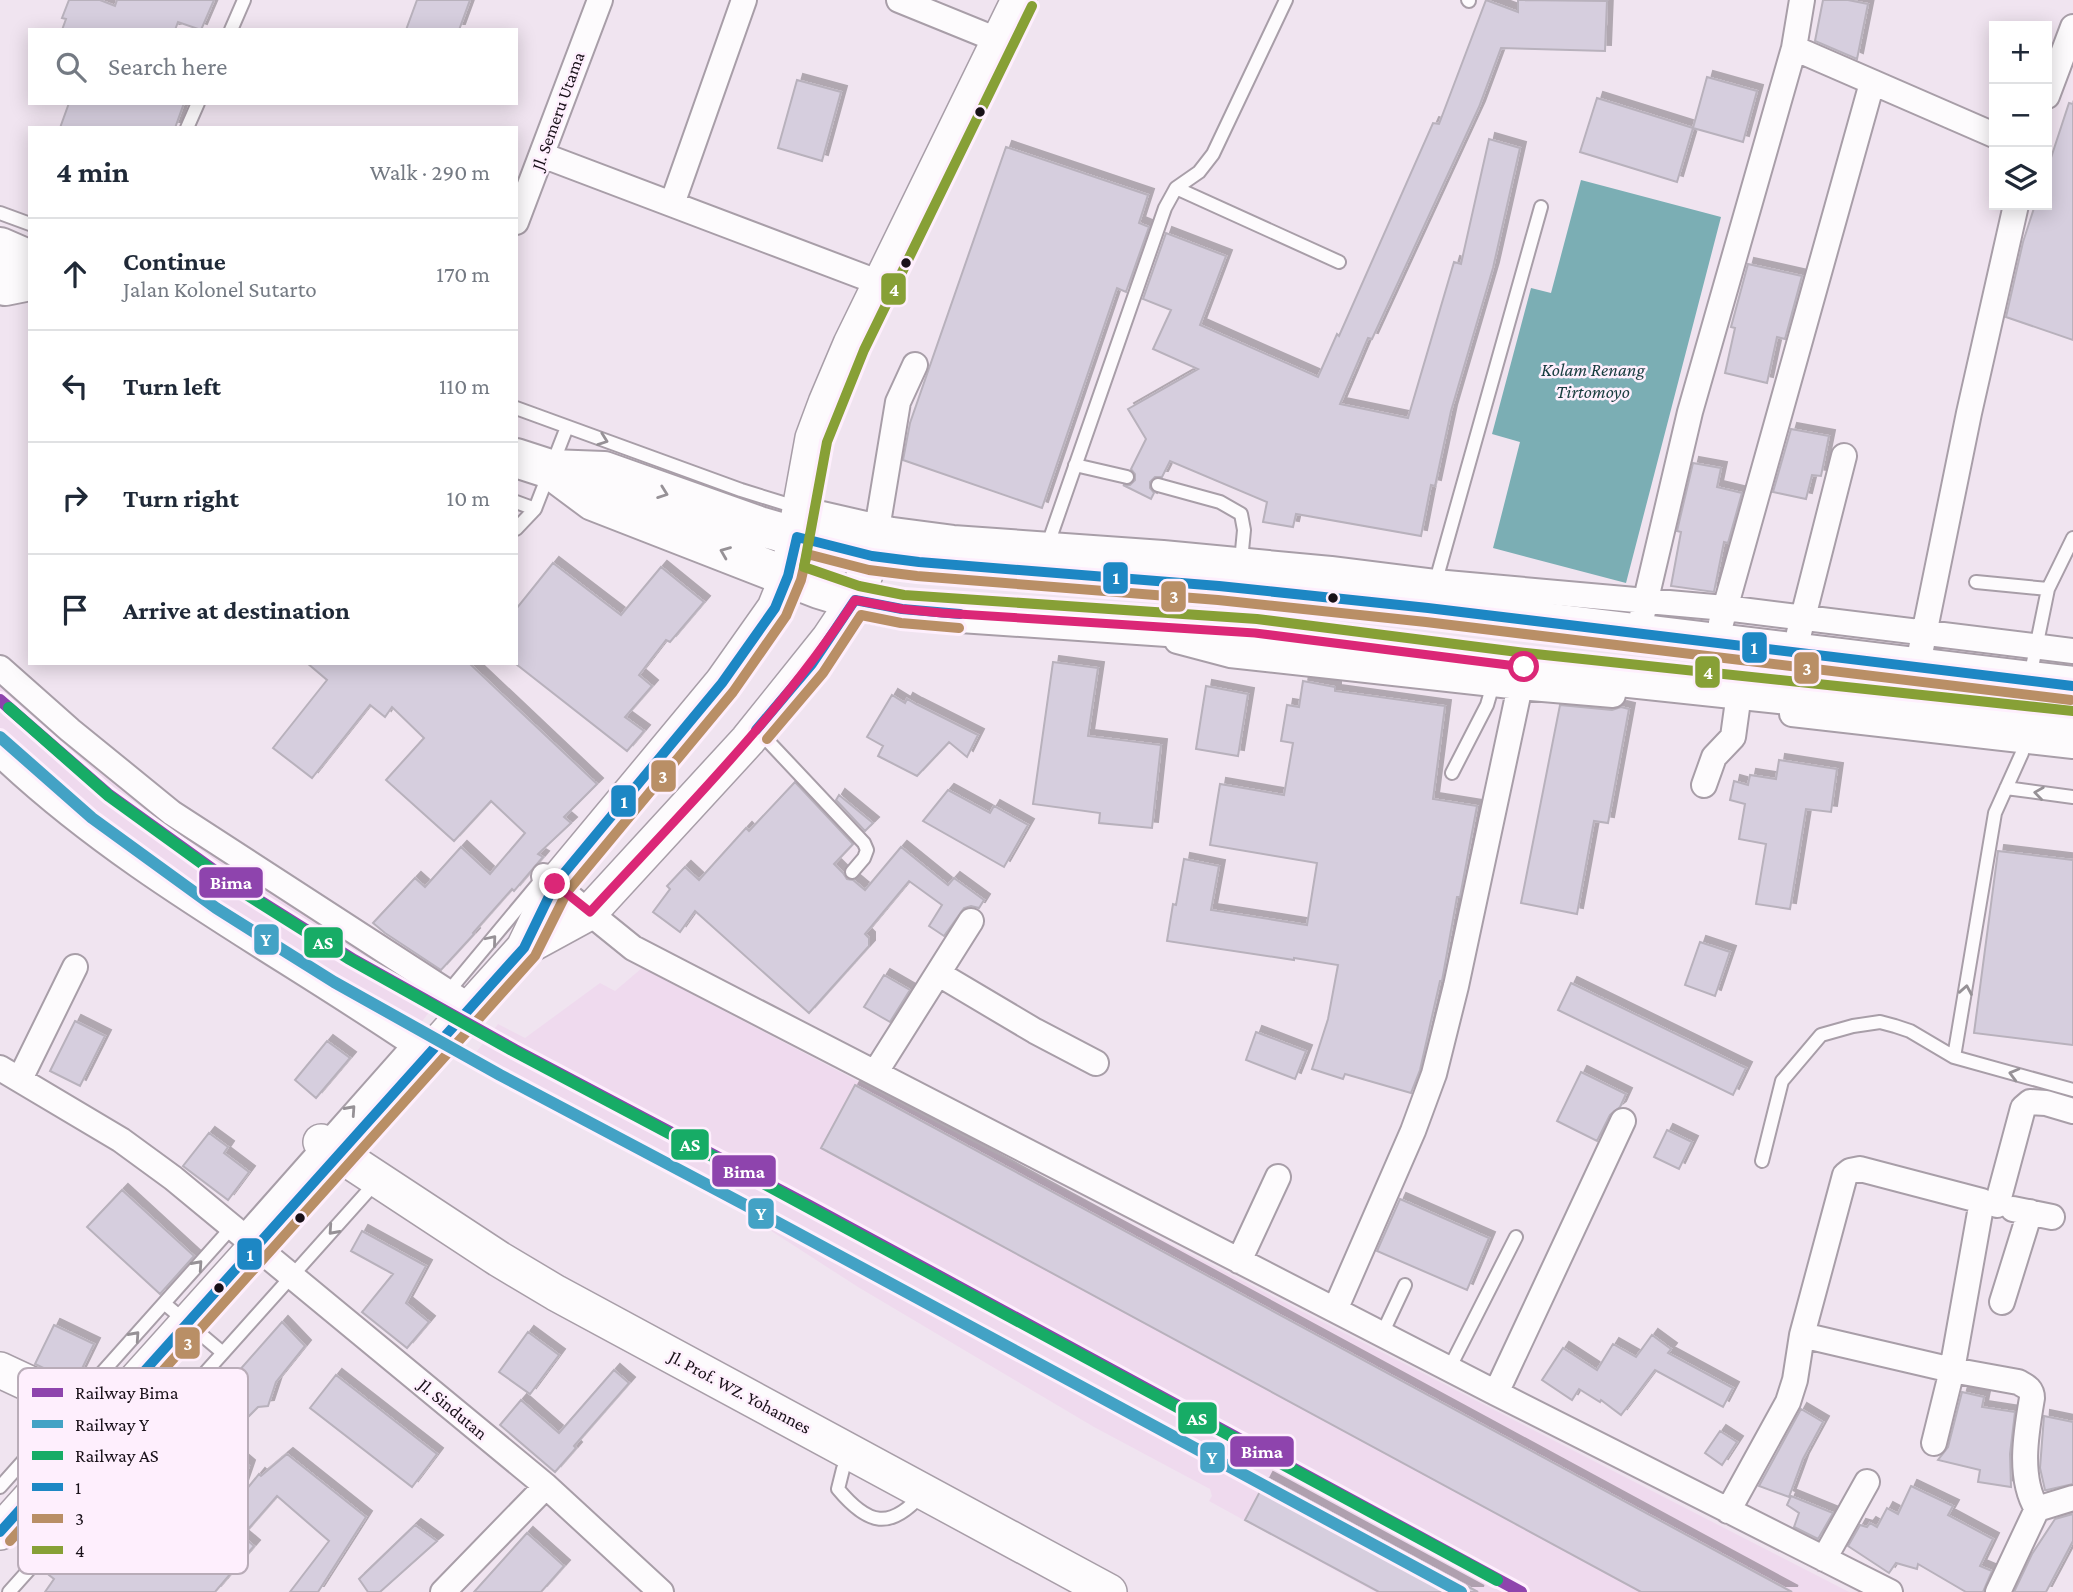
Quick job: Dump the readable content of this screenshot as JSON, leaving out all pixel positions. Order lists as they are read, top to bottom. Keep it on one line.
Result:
{"streets":{"main road":["Jl. Prof. WZ. Yohannes"],"street":["Jl. Semeru Utama","Jl. Sindutan"]},"water":["Kolam Renang Tirtomoyo"],"lines":["transit line 4","transit line 1","transit line 3","rail line Bima","rail line AS","rail line Y"],"legend":["Railway Bima","Railway Y","Railway AS","1","3","4"],"page":{"map_buttons":["+","−"],"search":"Search here","heading":["4 min","Walk · 290 m"],"list":[["Continue","Jalan Kolonel Sutarto","170 m"],["Turn left","110 m"],["Turn right","10 m"],"Arrive at destination"]}}
